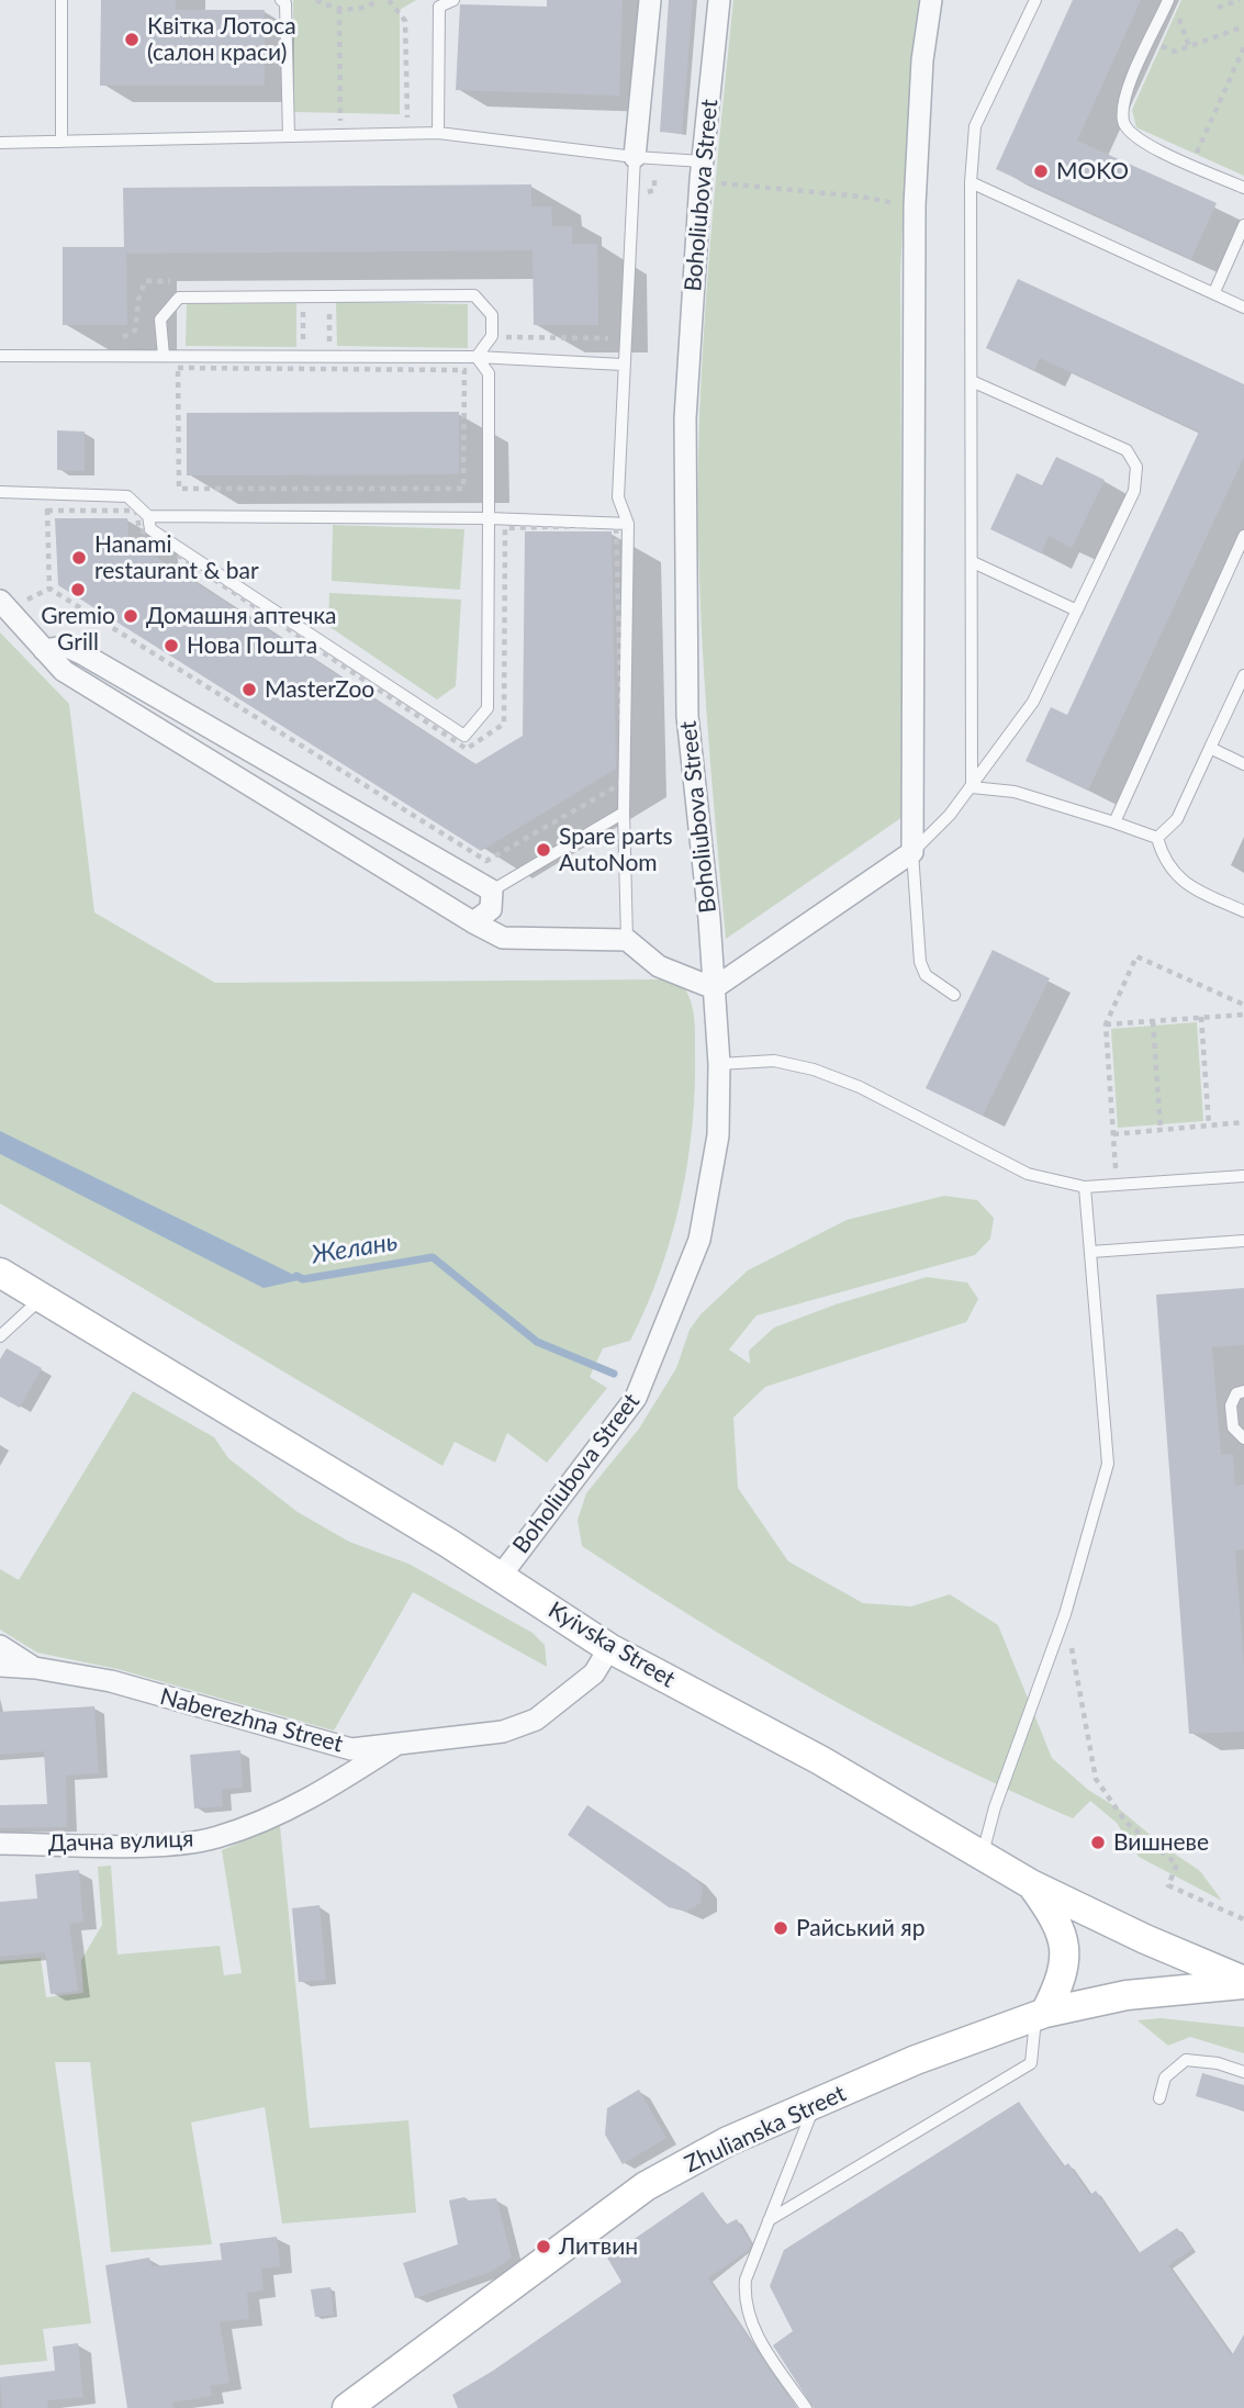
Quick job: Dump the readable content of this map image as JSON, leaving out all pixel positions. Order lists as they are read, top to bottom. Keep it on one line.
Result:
{"streets":{"main road":["Kyivska Street","Zhulianska Street"],"street":["Boholiubova Street","Naberezhna Street","Дачна вулиця"]},"crossings":[["Boholiubova Street","Kyivska Street"],["Kyivska Street","Naberezhna Street"],["Kyivska Street","Zhulianska Street"],["Naberezhna Street","Дачна вулиця"]],"water":["Желань"],"places":["Квітка Лотоса (салон краси)","MOKO","Hanami restaurant & bar","Gremio Grill","Домашня аптечка","Нова Пошта","MasterZoo","Spare parts AutoNom","Вишневе","Райський яр","Литвин"]}
